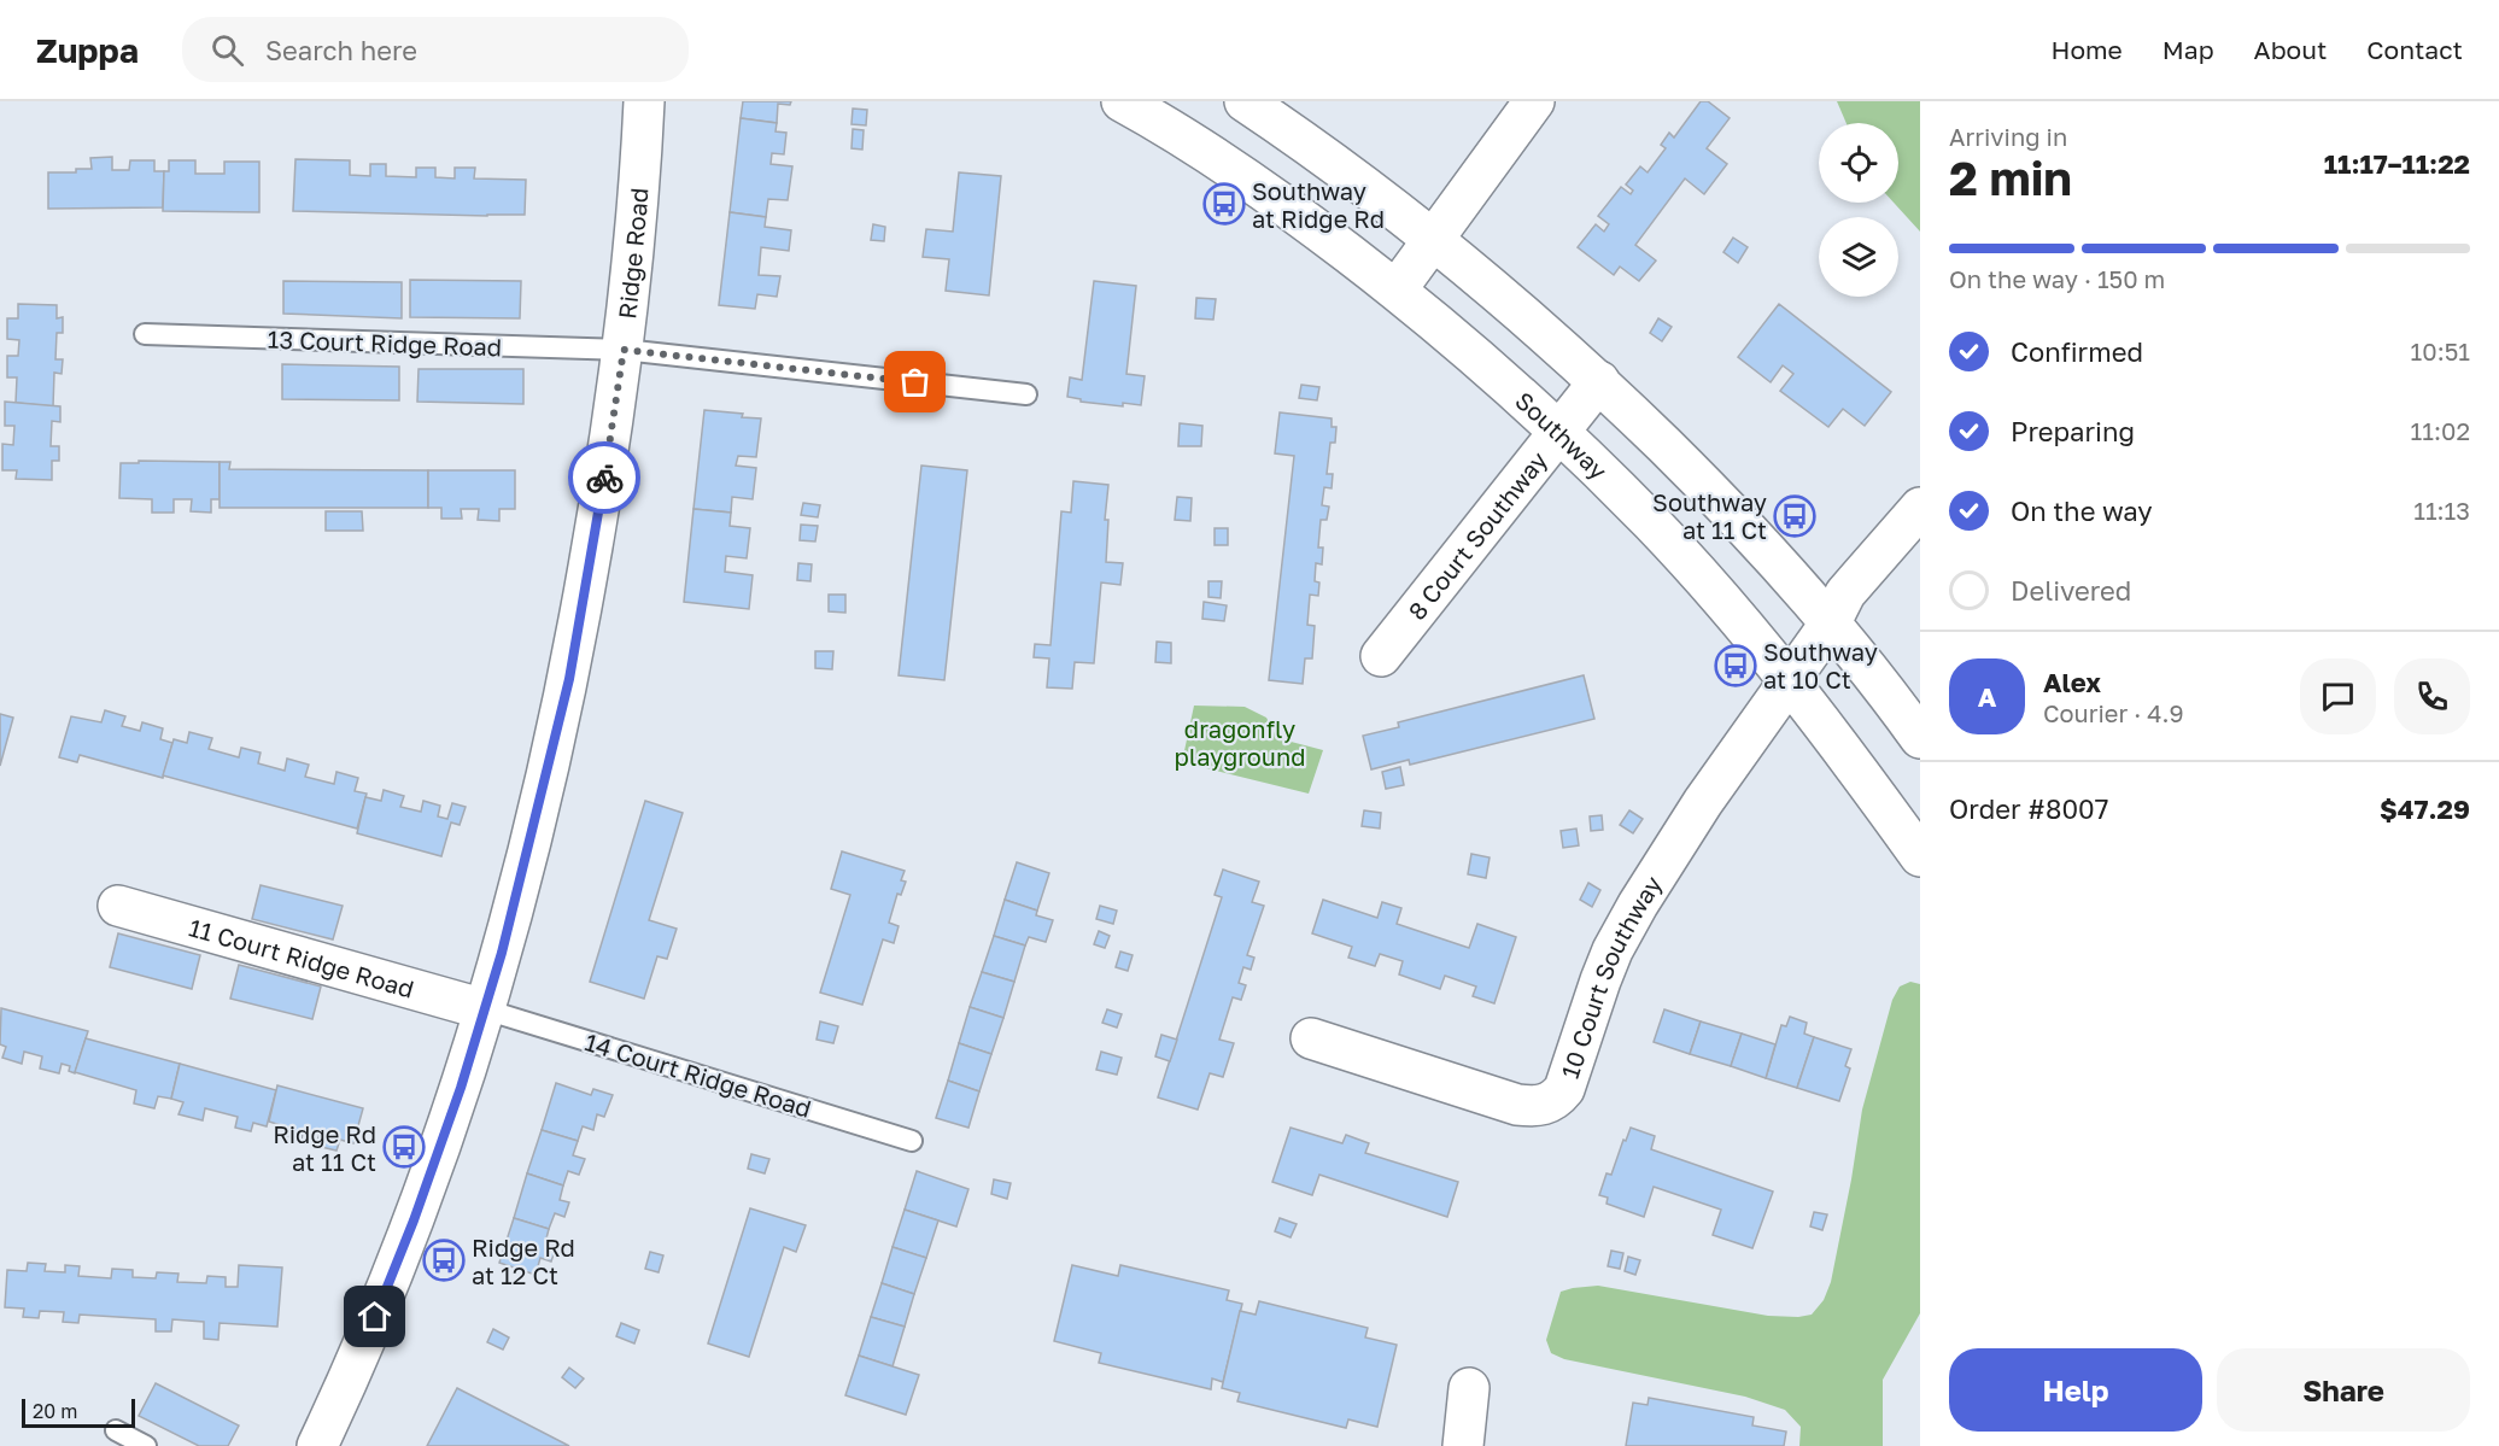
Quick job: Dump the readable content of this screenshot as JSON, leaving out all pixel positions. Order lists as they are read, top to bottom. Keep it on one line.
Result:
{"streets":{"street":["Ridge Road","Southway","8 Court Southway","11 Court Ridge Road","10 Court Southway"],"lane":["13 Court Ridge Road","14 Court Ridge Road"]},"crossings":[["Ridge Road","13 Court Ridge Road"],["Ridge Road","11 Court Ridge Road"],["Ridge Road","14 Court Ridge Road"],["Southway","8 Court Southway"],["Southway","10 Court Southway"],["11 Court Ridge Road","14 Court Ridge Road"]],"parks":["dragonfly playground"],"places":{"bus stop":["Southway at Ridge Rd","Southway at 11 Ct","Southway at 10 Ct","Ridge Rd at 11 Ct","Ridge Rd at 12 Ct"]},"scale_bar":"20 m","page":{"header":"Zuppa","search":"Search here","nav":["Home","Map","About","Contact"],"heading":["2 min","Arriving in","11:17–11:22"],"panel":["Alex","Courier · 4.9","Order #8007","$47.29"],"bar":"On the way · 150 m","list":[["Confirmed","10:51"],["Preparing","11:02"],["On the way","11:13"],"Delivered"],"round":"A","buttons":["Help","Share"],"scale":"20 m"}}
